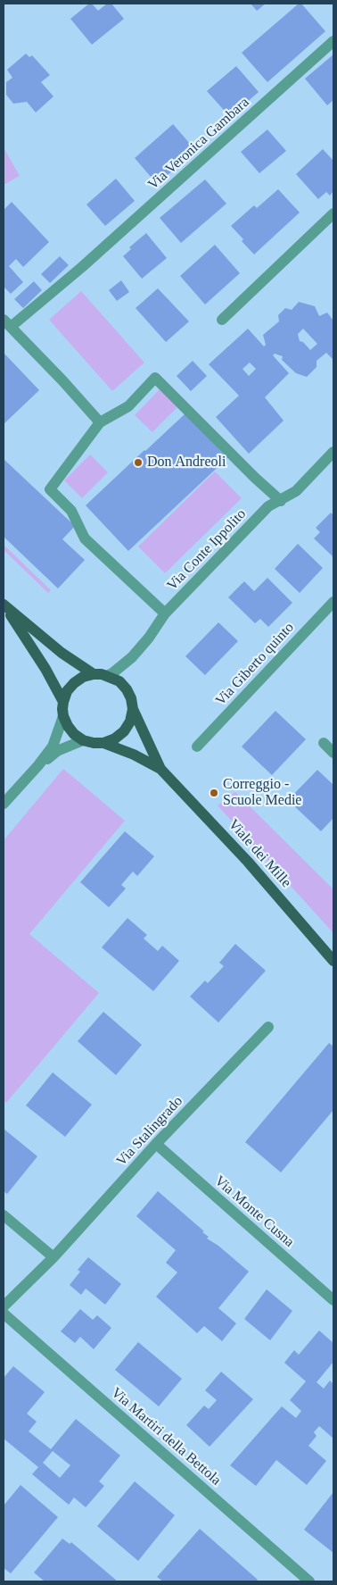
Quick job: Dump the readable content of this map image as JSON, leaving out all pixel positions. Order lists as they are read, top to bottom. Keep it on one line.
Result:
{"streets":{"main road":["Viale dei Mille"],"street":["Via Veronica Gambara","Via Conte Ippolito","Via Giberto quinto","Via Stalingrado","Via Monte Cusna","Via Martiri della Bettola"]},"crossings":[["Via Conte Ippolito","Viale dei Mille"],["Via Stalingrado","Via Monte Cusna"]],"places":["Don Andreoli","Correggio - Scuole Medie"]}
